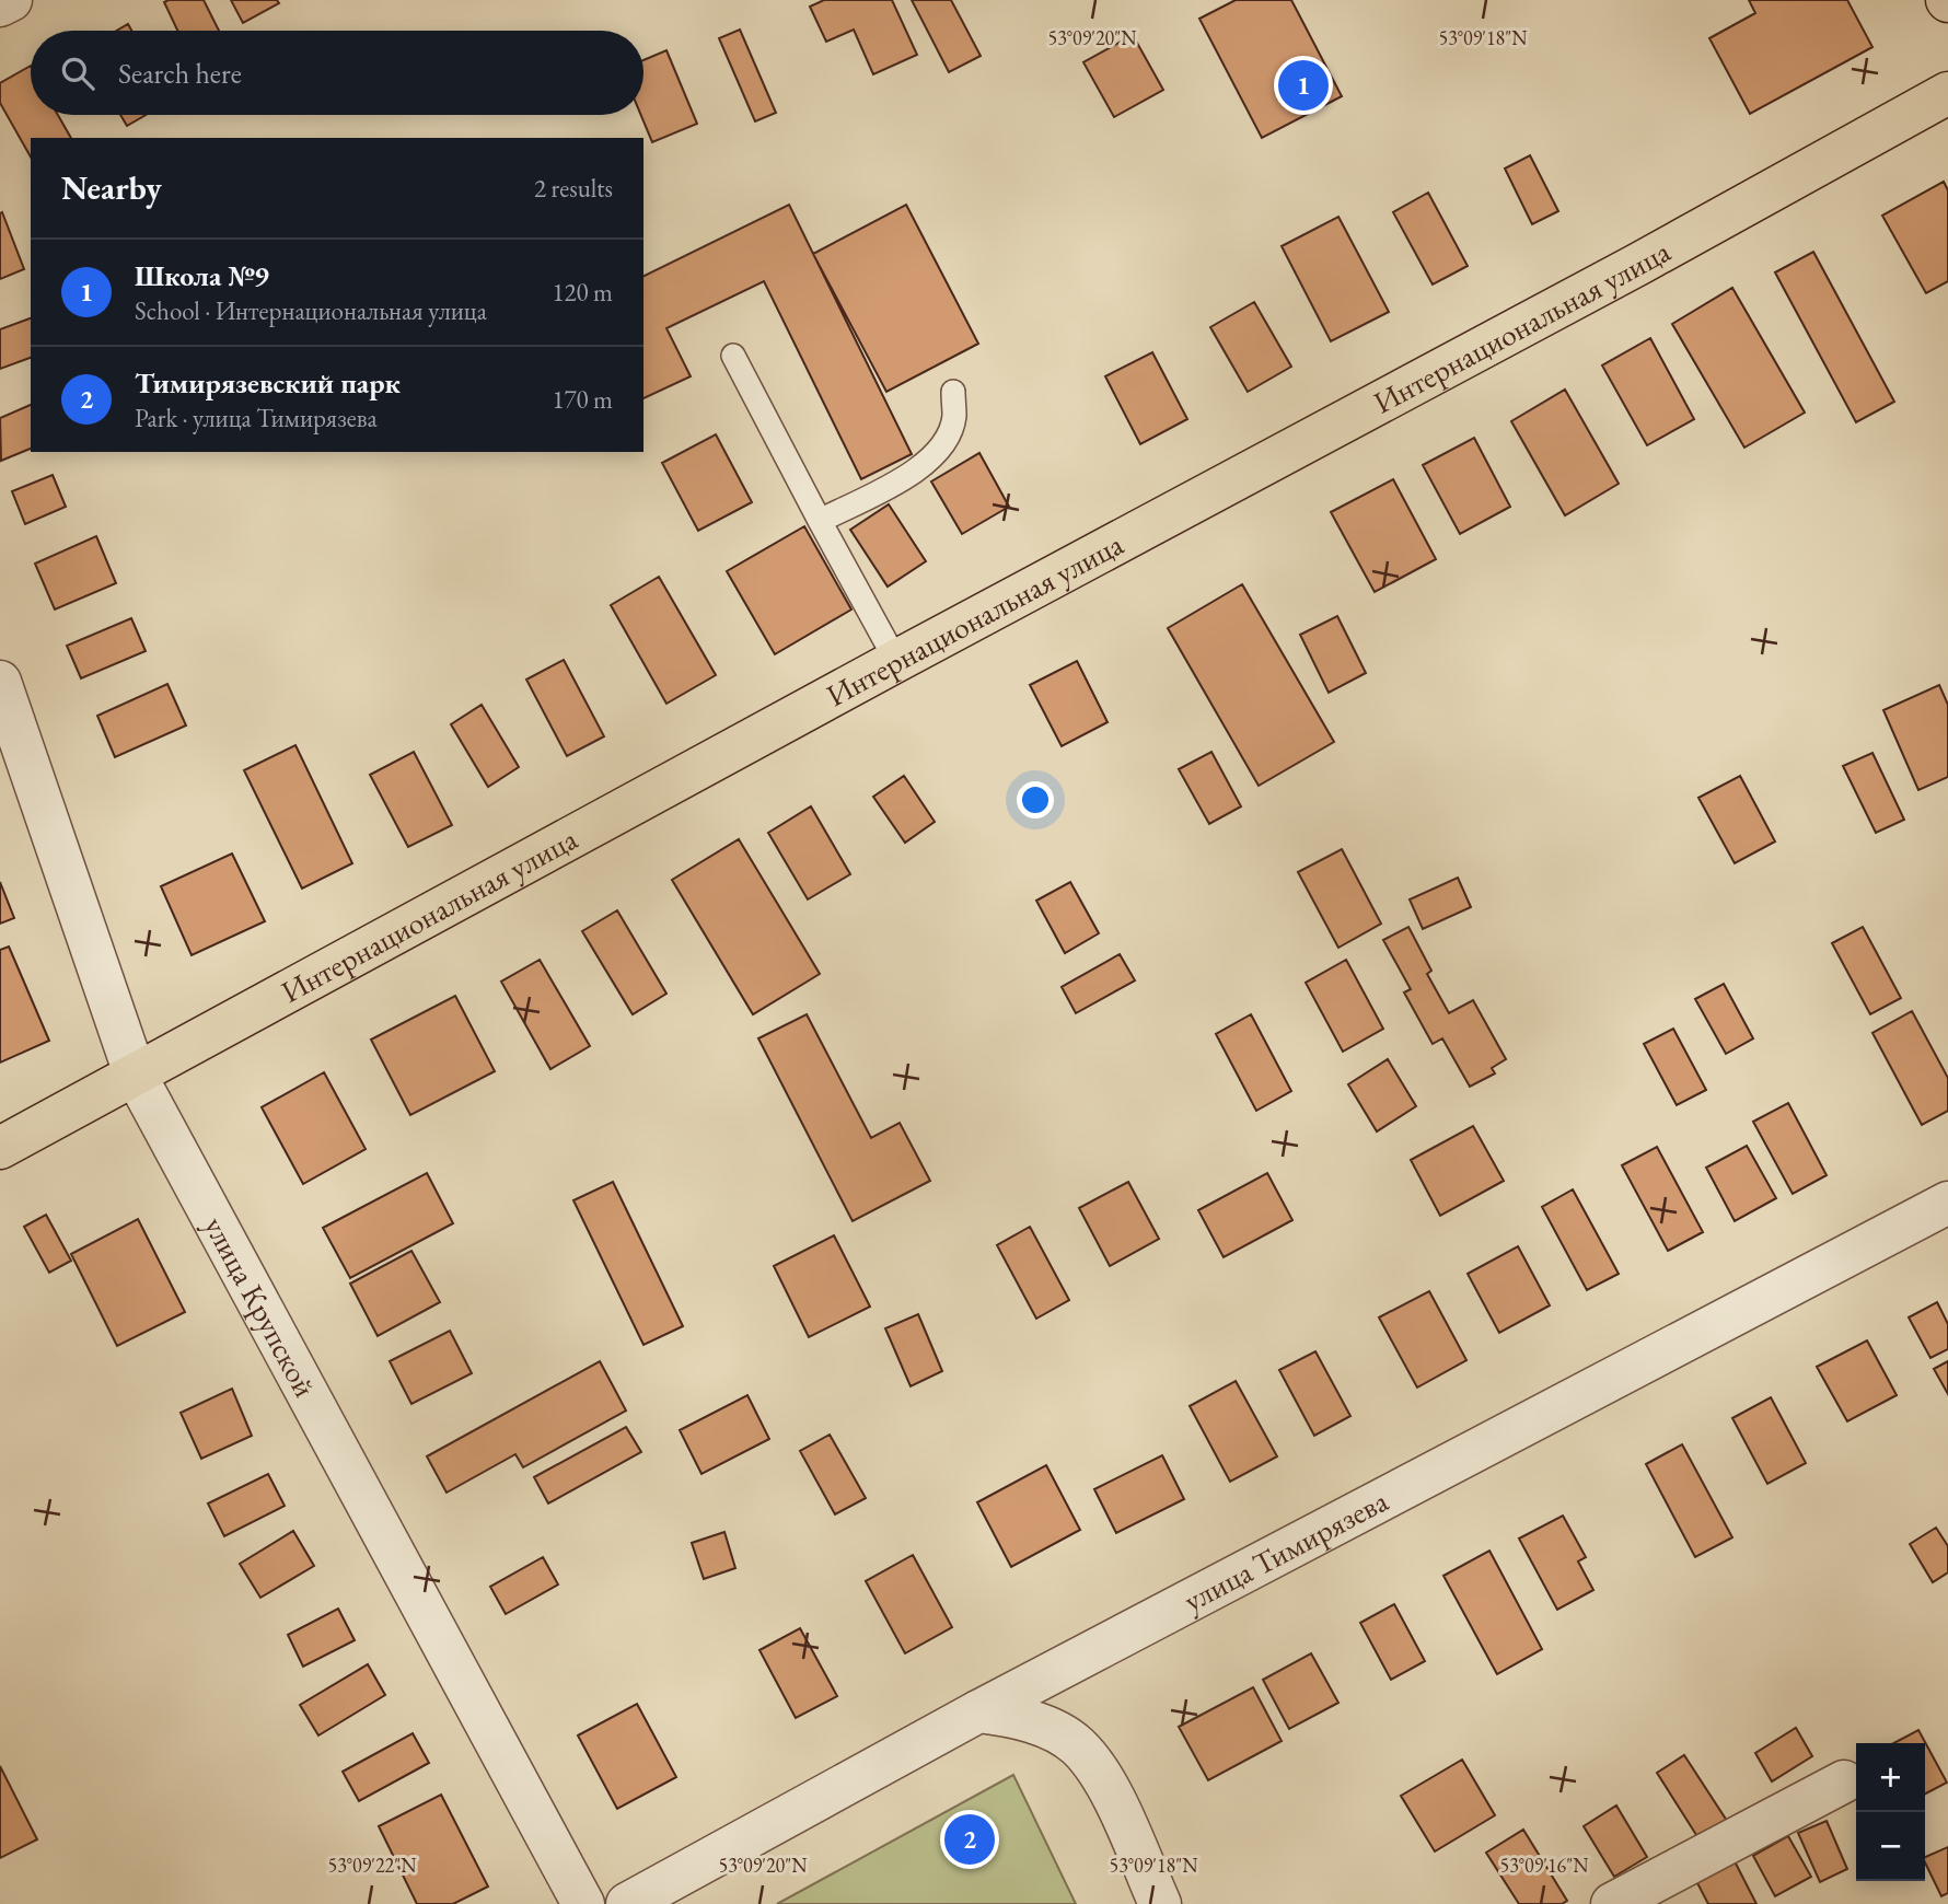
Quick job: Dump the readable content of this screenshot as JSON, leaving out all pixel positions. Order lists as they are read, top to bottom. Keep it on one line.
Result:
{"streets":{"main road":["Интернациональная улица"],"street":["улица Крупской","улица Тимирязева"]},"crossings":[["Интернациональная улица","улица Крупской"]],"page":{"search":"Search here","pins":["1","2"],"heading":["Nearby","2 results"],"list":[{"mark":"1","name":"Школа №9","note":"School · Интернациональная улица","value":"120 m"},{"mark":"2","name":"Тимирязевский парк","note":"Park · улица Тимирязева","value":"170 m"}],"map_buttons":["+","−"]},"coordinates":["53°09'20\"N","53°09'18\"N","53°09'22\"N","53°09'16\"N"]}
